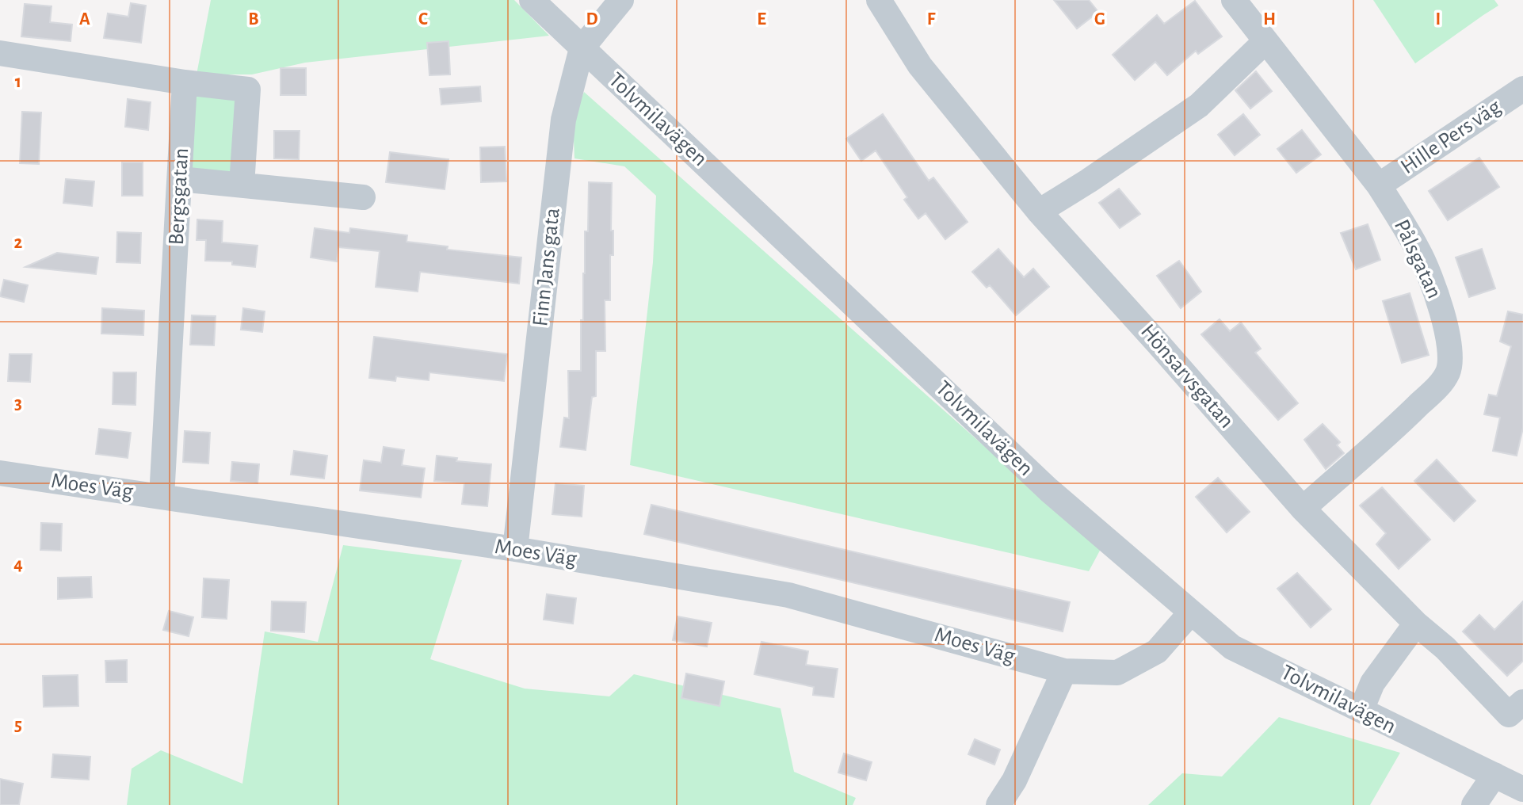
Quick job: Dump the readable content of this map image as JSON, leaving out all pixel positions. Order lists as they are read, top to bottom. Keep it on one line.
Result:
{"streets":{"street":["Tolvmilavägen","Hille Pers väg","Bergsgatan","Pålsgatan","Finn Jans gata","Hönsarvsgatan","Moes Väg"]},"crossings":[["Tolvmilavägen","Finn Jans gata"],["Tolvmilavägen","Moes Väg"],["Hille Pers väg","Pålsgatan"],["Bergsgatan","Moes Väg"],["Pålsgatan","Hönsarvsgatan"],["Finn Jans gata","Moes Väg"]],"grid":{"columns":["A","B","C","D","E","F","G","H","I"],"rows":["1","2","3","4","5"]}}
